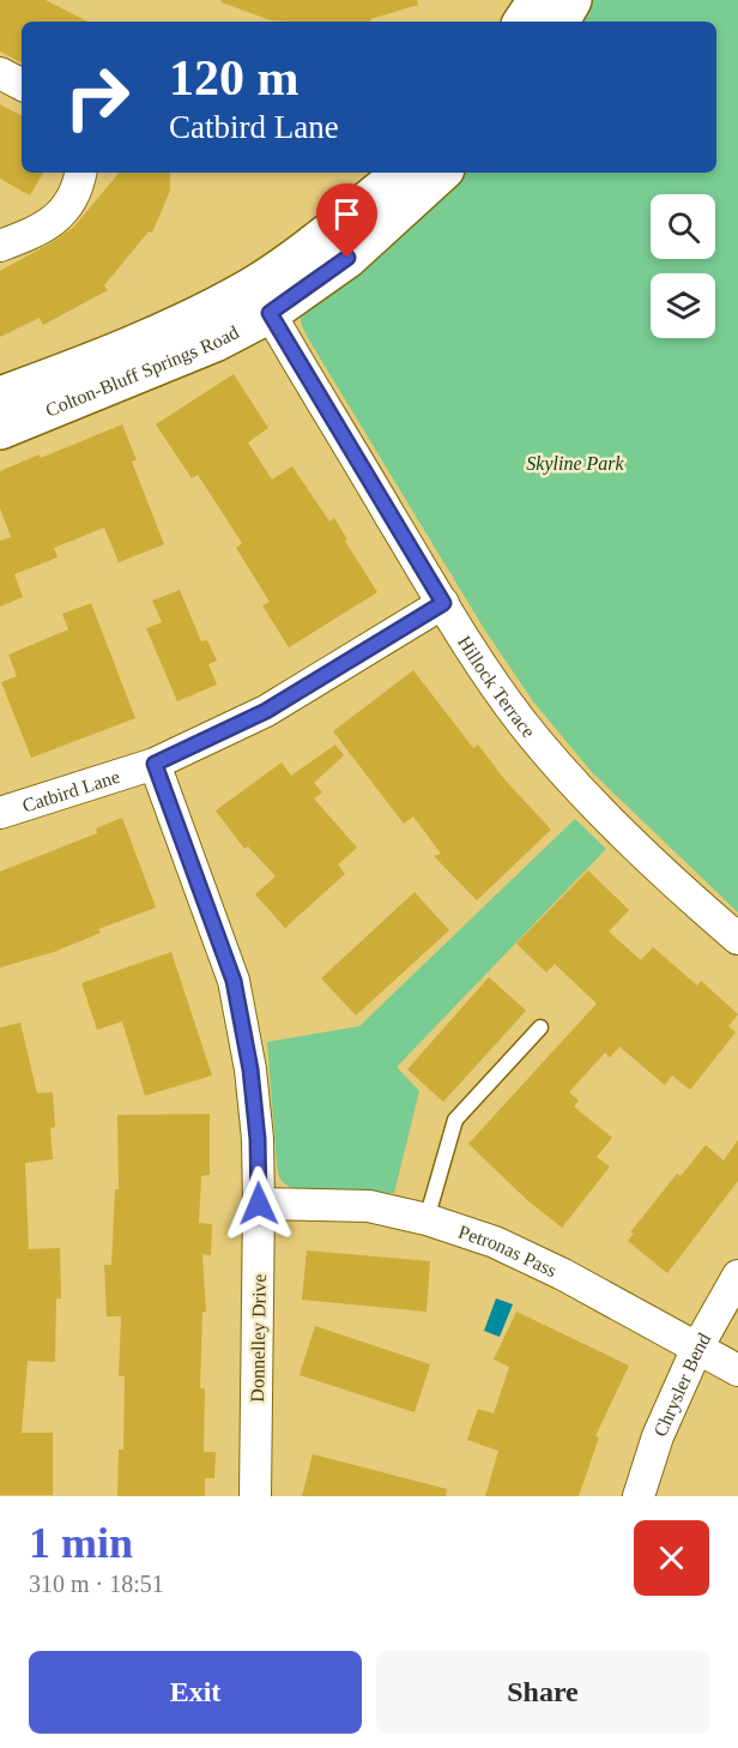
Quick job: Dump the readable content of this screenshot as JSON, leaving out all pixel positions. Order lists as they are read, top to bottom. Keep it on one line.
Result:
{"streets":{"street":["Colton-Bluff Springs Road","Hillock Terrace","Catbird Lane","Petronas Pass","Donnelley Drive","Chrysler Bend"]},"crossings":[["Colton-Bluff Springs Road","Hillock Terrace"],["Hillock Terrace","Catbird Lane"],["Catbird Lane","Donnelley Drive"],["Petronas Pass","Donnelley Drive"],["Petronas Pass","Chrysler Bend"]],"parks":["Skyline Park"],"page":{"turn":["120 m","Catbird Lane"],"heading":["1 min","310 m · 18:51"],"buttons":["Exit","Share"]}}
